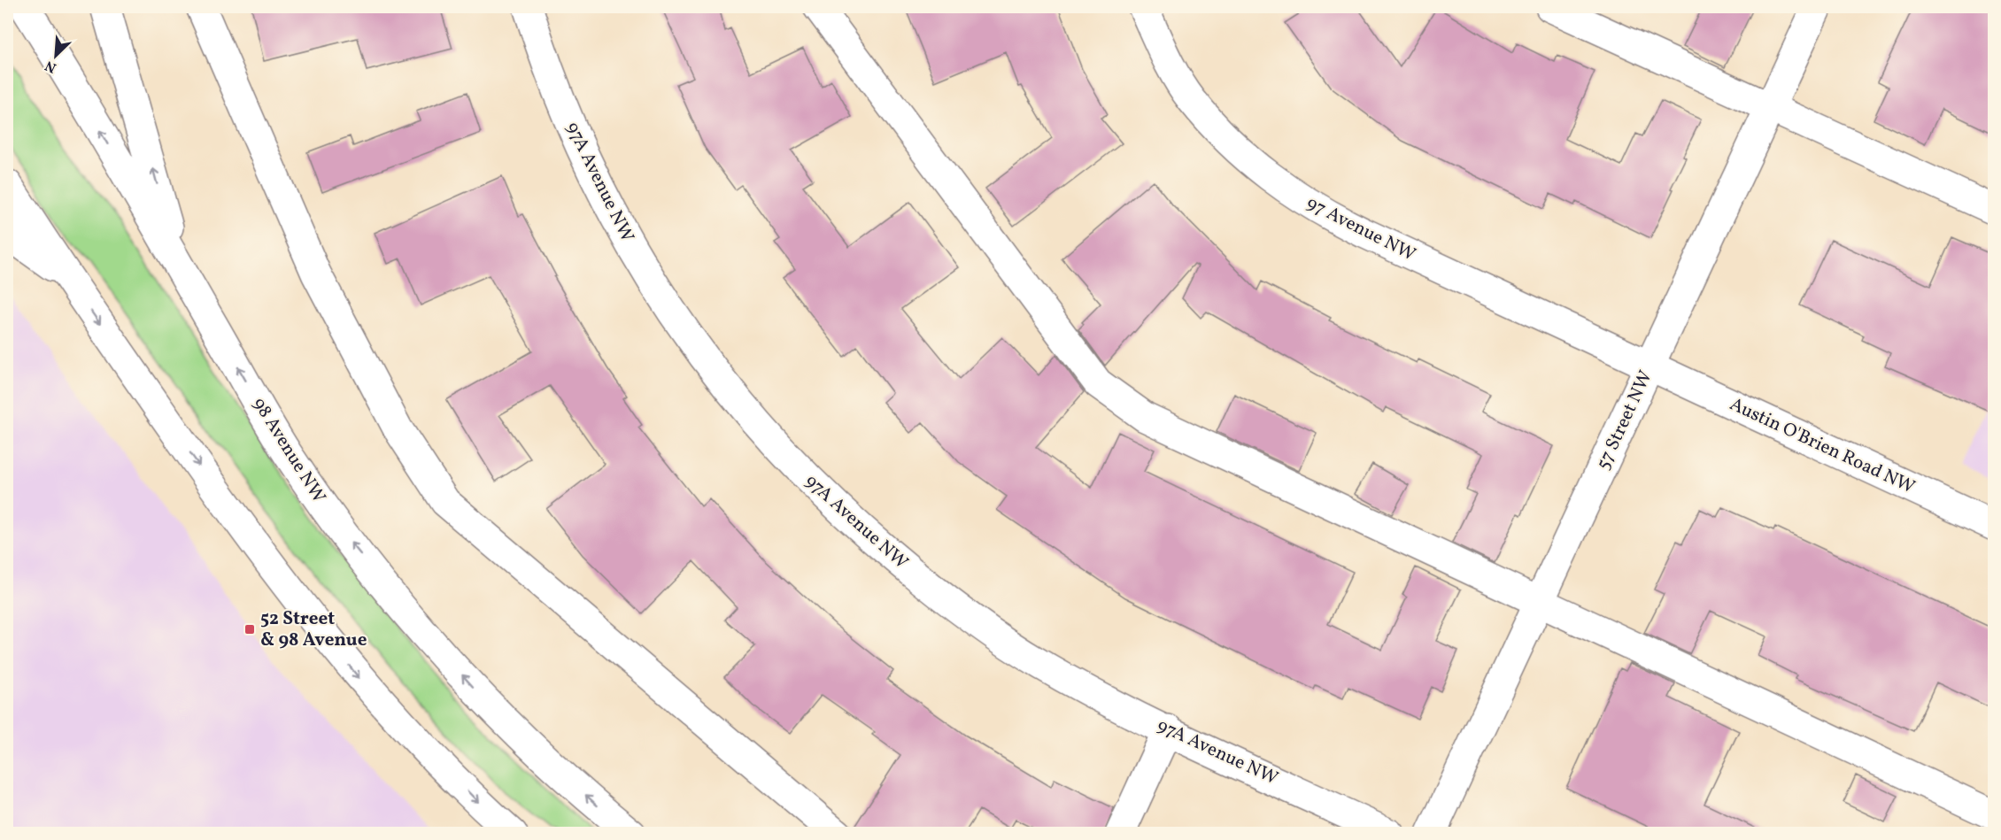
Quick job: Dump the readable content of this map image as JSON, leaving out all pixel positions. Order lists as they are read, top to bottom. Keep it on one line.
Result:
{"streets":{"street":["97A Avenue NW","97 Avenue NW","57 Street NW","Austin O'Brien Road NW","98 Avenue NW"]},"crossings":[["97 Avenue NW","57 Street NW"],["97 Avenue NW","Austin O'Brien Road NW"],["57 Street NW","Austin O'Brien Road NW"]],"places":{"transit":["52 Street & 98 Avenue"]},"north":"bottom left"}
